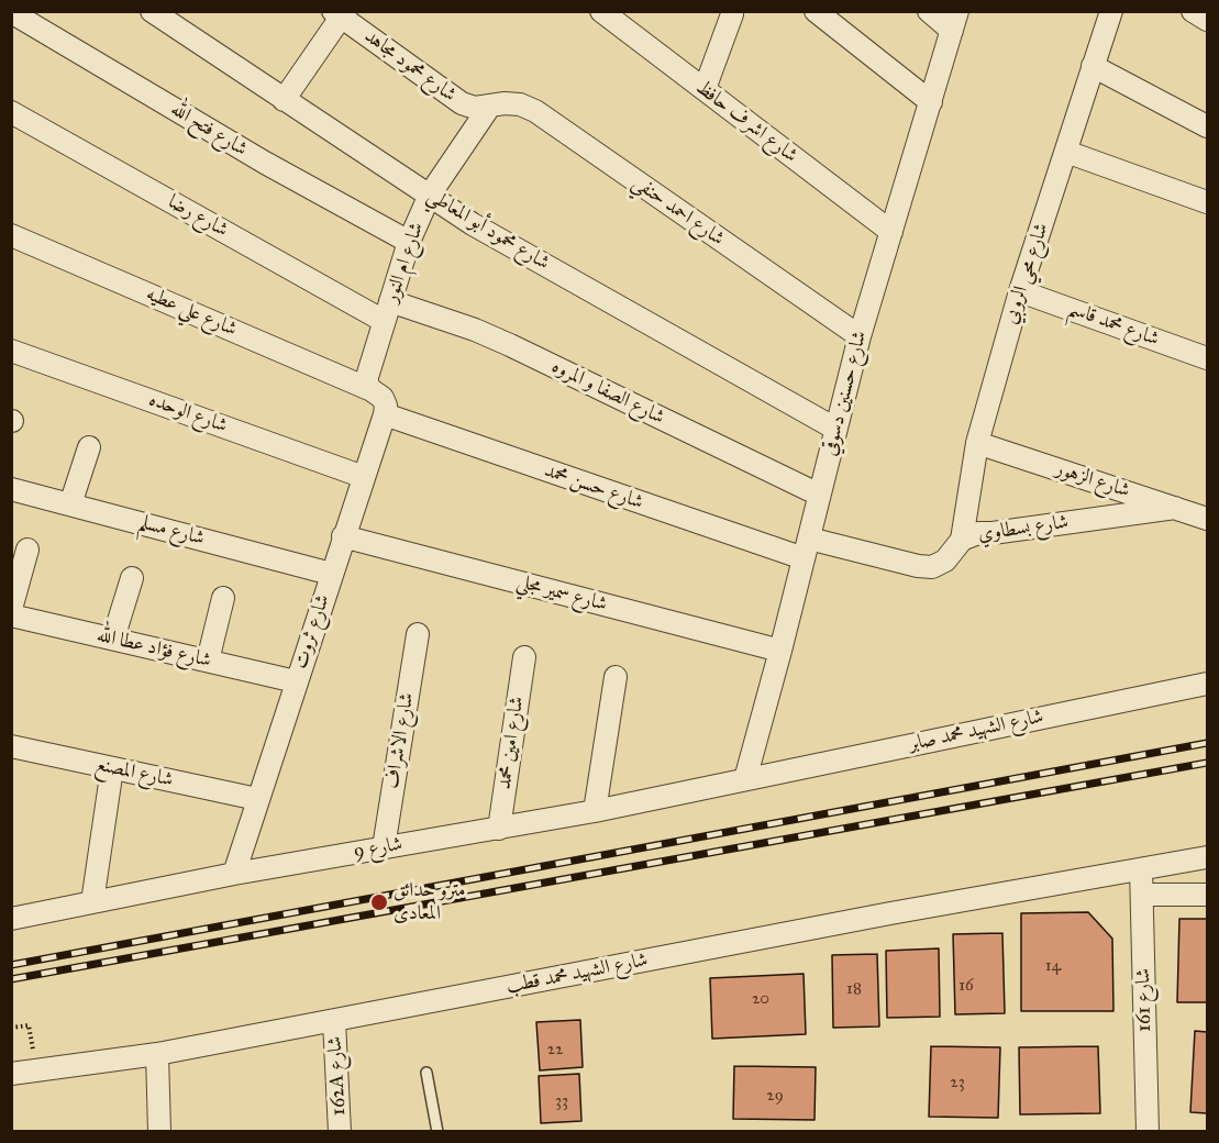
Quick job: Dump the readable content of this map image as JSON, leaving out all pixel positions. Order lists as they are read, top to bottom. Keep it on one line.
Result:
{"streets":{"street":["شارع محمود مجاهد","شارع اشرف حافظ","شارع فتح الله","شارع احمد حنفي","شارع رضا","شارع محمود أبو المعاطي","شارع ام النور","شارع محي الروبي","شارع علي عطيه","شارع محمد قاسم","شارع الصفا و المروه","شارع حسنين دسوقي","شارع الوحده","شارع الزهور","شارع حسن محمد","شارع بسطاوي","شارع مسلم","شارع سمير مجلي","شارع ثروت","شارع فؤاد عطا الله","شارع الشهيد محمد صابر","شارع الاشراف","شارع امين محمد","شارع المصنع","شارع 9","شارع الشهيد محمد قطب","شارع 161","162A شارع"]},"crossings":[["شارع محمود مجاهد","شارع احمد حنفي"],["شارع محمود مجاهد","شارع ام النور"],["شارع اشرف حافظ","شارع حسنين دسوقي"],["شارع فتح الله","شارع ام النور"],["شارع احمد حنفي","شارع ام النور"],["شارع احمد حنفي","شارع حسنين دسوقي"],["شارع رضا","شارع ام النور"],["شارع رضا","شارع الصفا و المروه"],["شارع محمود أبو المعاطي","شارع ام النور"],["شارع محمود أبو المعاطي","شارع حسنين دسوقي"],["شارع ام النور","شارع علي عطيه"],["شارع ام النور","شارع الصفا و المروه"],["شارع محي الروبي","شارع محمد قاسم"],["شارع محي الروبي","شارع الزهور"],["شارع محي الروبي","شارع بسطاوي"],["شارع الصفا و المروه","شارع حسنين دسوقي"],["شارع حسنين دسوقي","شارع حسن محمد"],["شارع حسنين دسوقي","شارع بسطاوي"],["شارع حسنين دسوقي","شارع سمير مجلي"],["شارع حسنين دسوقي","شارع الشهيد محمد صابر"],["شارع حسنين دسوقي","شارع 9"],["شارع الوحده","شارع ثروت"],["شارع الزهور","شارع بسطاوي"],["شارع حسن محمد","شارع بسطاوي"],["شارع حسن محمد","شارع ثروت"],["شارع مسلم","شارع ثروت"],["شارع سمير مجلي","شارع ثروت"],["شارع ثروت","شارع فؤاد عطا الله"],["شارع ثروت","شارع المصنع"],["شارع ثروت","شارع 9"],["شارع الشهيد محمد صابر","شارع 9"],["شارع الاشراف","شارع 9"],["شارع امين محمد","شارع 9"],["شارع الشهيد محمد قطب","شارع 161"],["شارع الشهيد محمد قطب","162A شارع"]],"places":["مترو حدائق المعادى"],"house_numbers":["14","16","18","20","22","23","29","33"]}
